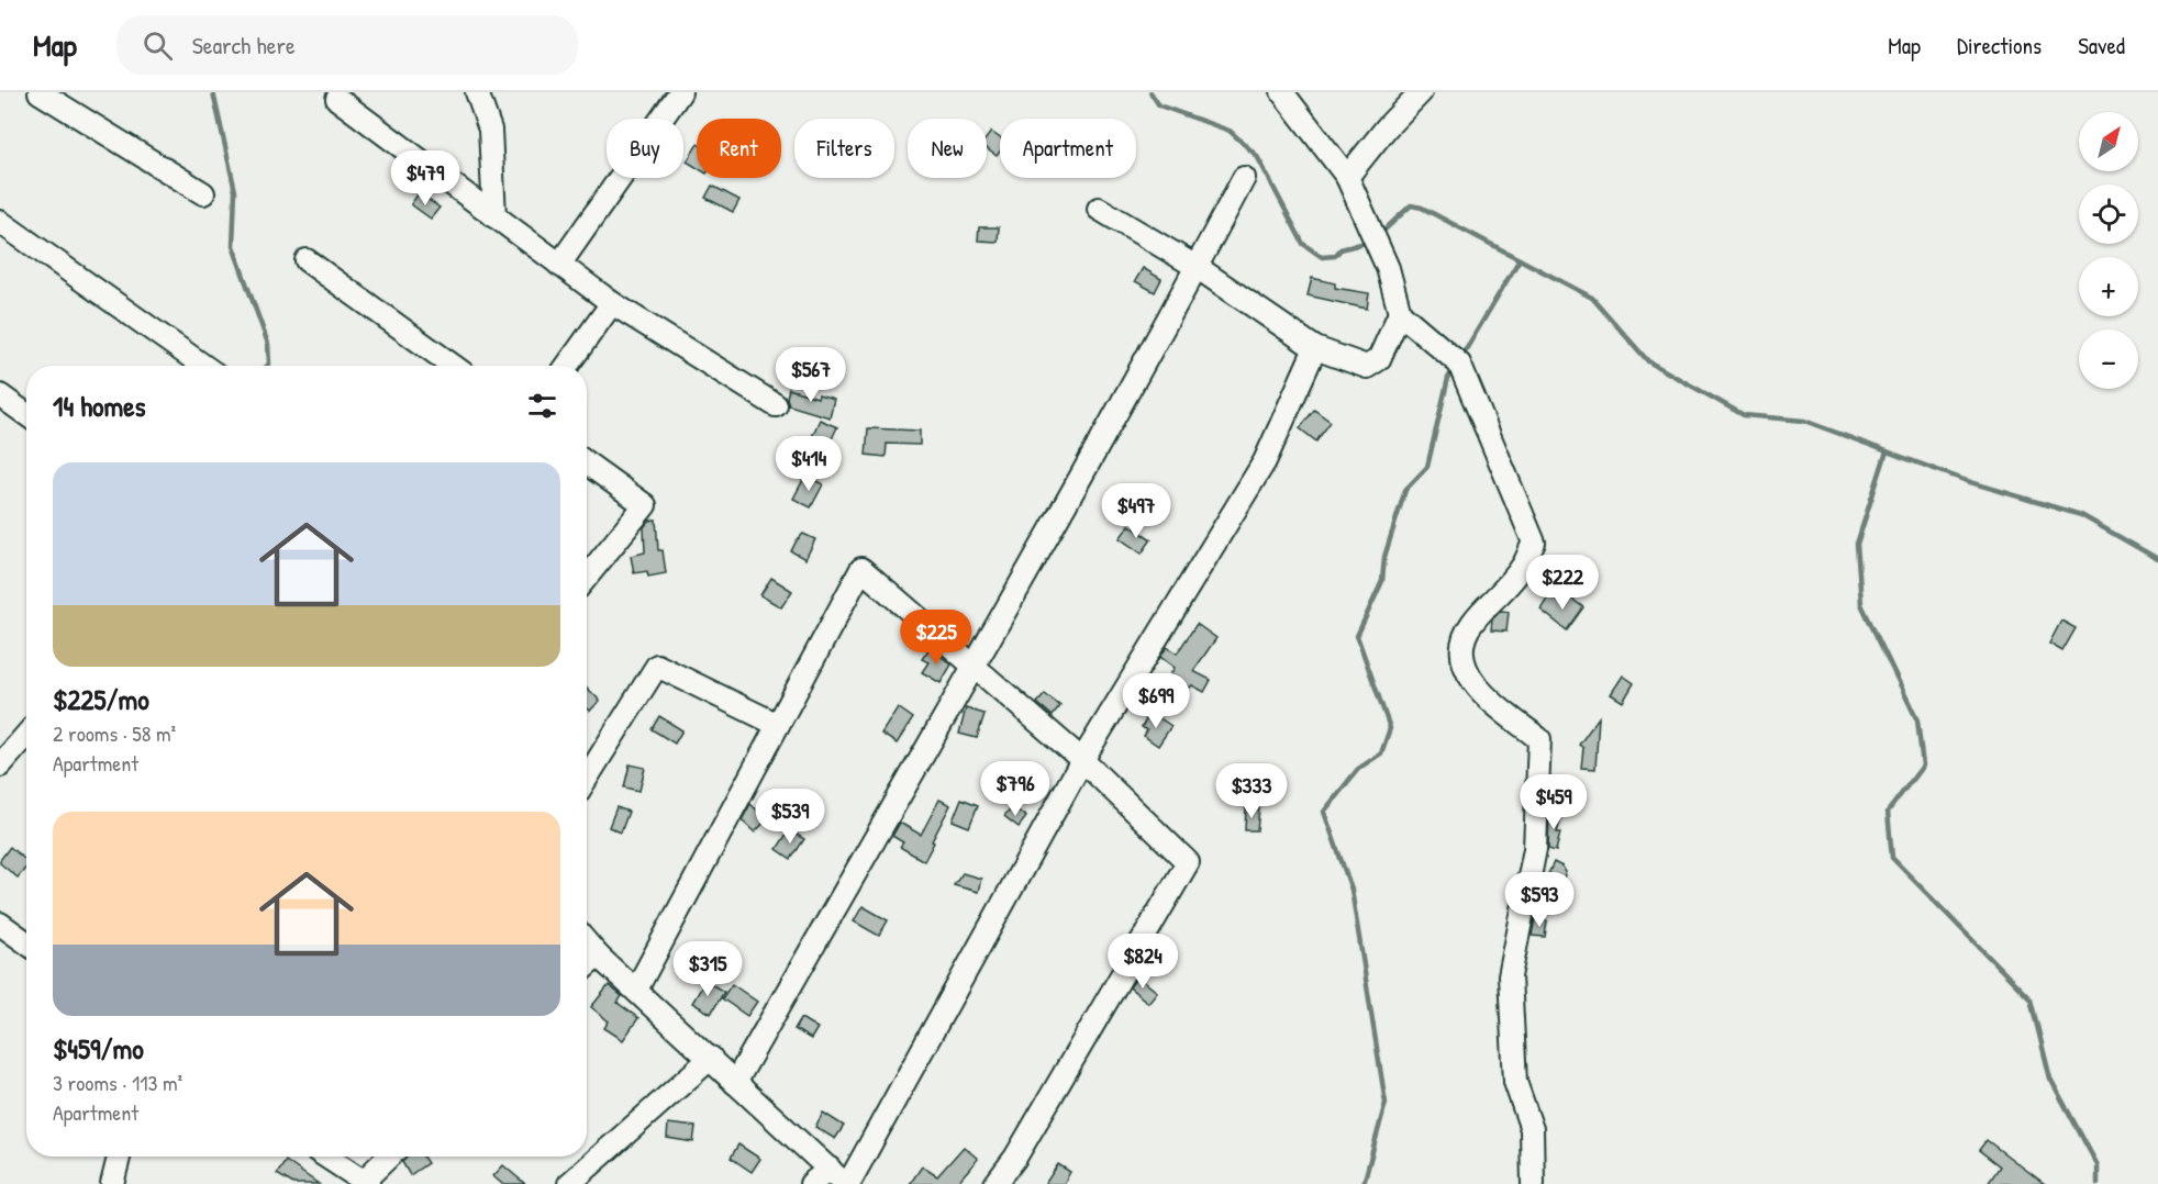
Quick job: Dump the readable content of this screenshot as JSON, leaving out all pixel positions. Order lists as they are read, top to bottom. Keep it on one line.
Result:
{"north":"top right","page":{"header":"Map","search":"Search here","nav":["Map","Directions","Saved"],"map_buttons":["+","−"],"chip":["Buy","Rent","Filters","New","Apartment"],"price":["$479","$567","$414","$497","$222","$225","$699","$796","$333","$459","$539","$593","$824","$315"],"heading":"14 homes","list":[{"name":"$225/mo","note":"2 rooms · 58 m² · Apartment"},{"name":"$459/mo","note":"3 rooms · 113 m² · Apartment"}]}}
